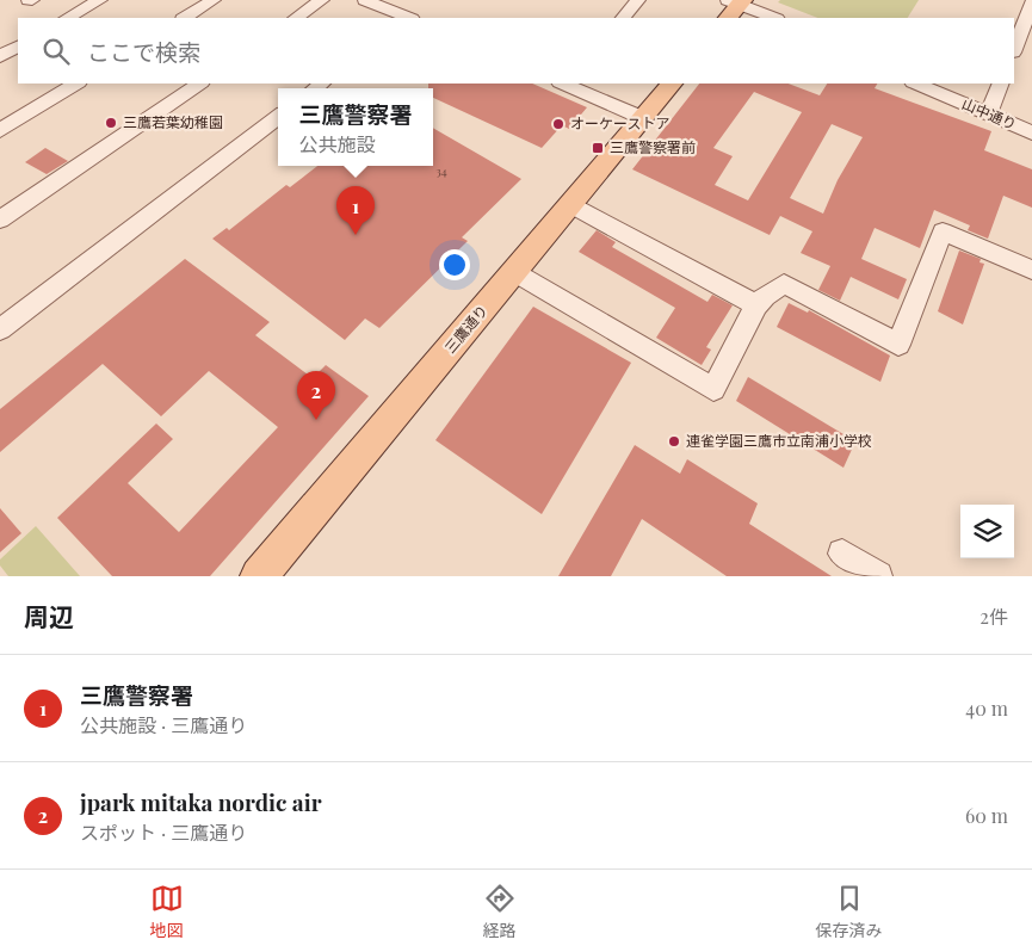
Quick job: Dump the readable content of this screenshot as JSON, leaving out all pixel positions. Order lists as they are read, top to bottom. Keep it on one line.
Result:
{"streets":{"main road":["三鷹通り"],"street":["山中通り"]},"places":{"other":["三鷹若葉幼稚園","オーケーストア","連雀学園三鷹市立南浦小学校"],"transit":["三鷹警察署前"]},"house_numbers":["34"],"page":{"search":"ここで検索","popup":["三鷹警察署","公共施設"],"pins":["1","2"],"heading":["周辺","2件"],"list":[{"mark":"1","name":"三鷹警察署","note":"公共施設 · 三鷹通り","value":"40 m"},{"mark":"2","name":"jpark mitaka nordic air","note":"スポット · 三鷹通り","value":"60 m"}],"nav":["地図","経路","保存済み"]}}
